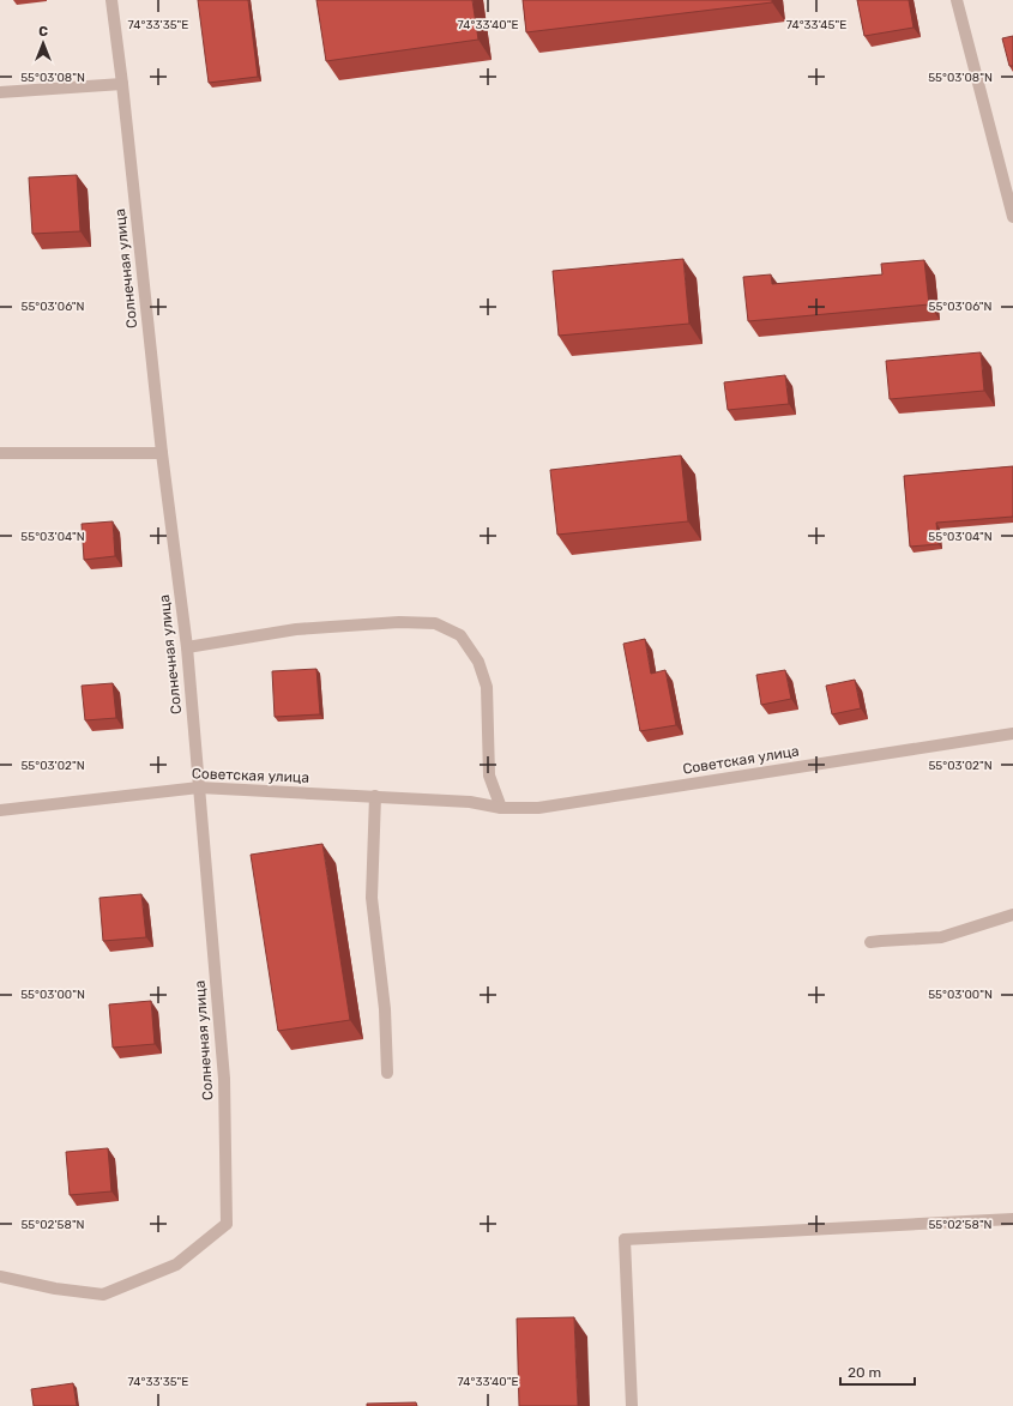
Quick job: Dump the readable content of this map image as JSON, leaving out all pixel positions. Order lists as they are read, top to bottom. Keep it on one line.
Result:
{"streets":{"street":["Солнечная улица","Советская улица"]},"crossings":[["Солнечная улица","Советская улица"]],"scale_bar":"20 m","north":"top","coordinates":["74°33'35\"E","74°33'40\"E","74°33'45\"E","55°03'08\"N","55°03'06\"N","55°03'04\"N","55°03'02\"N","55°03'00\"N","55°02'58\"N"]}
